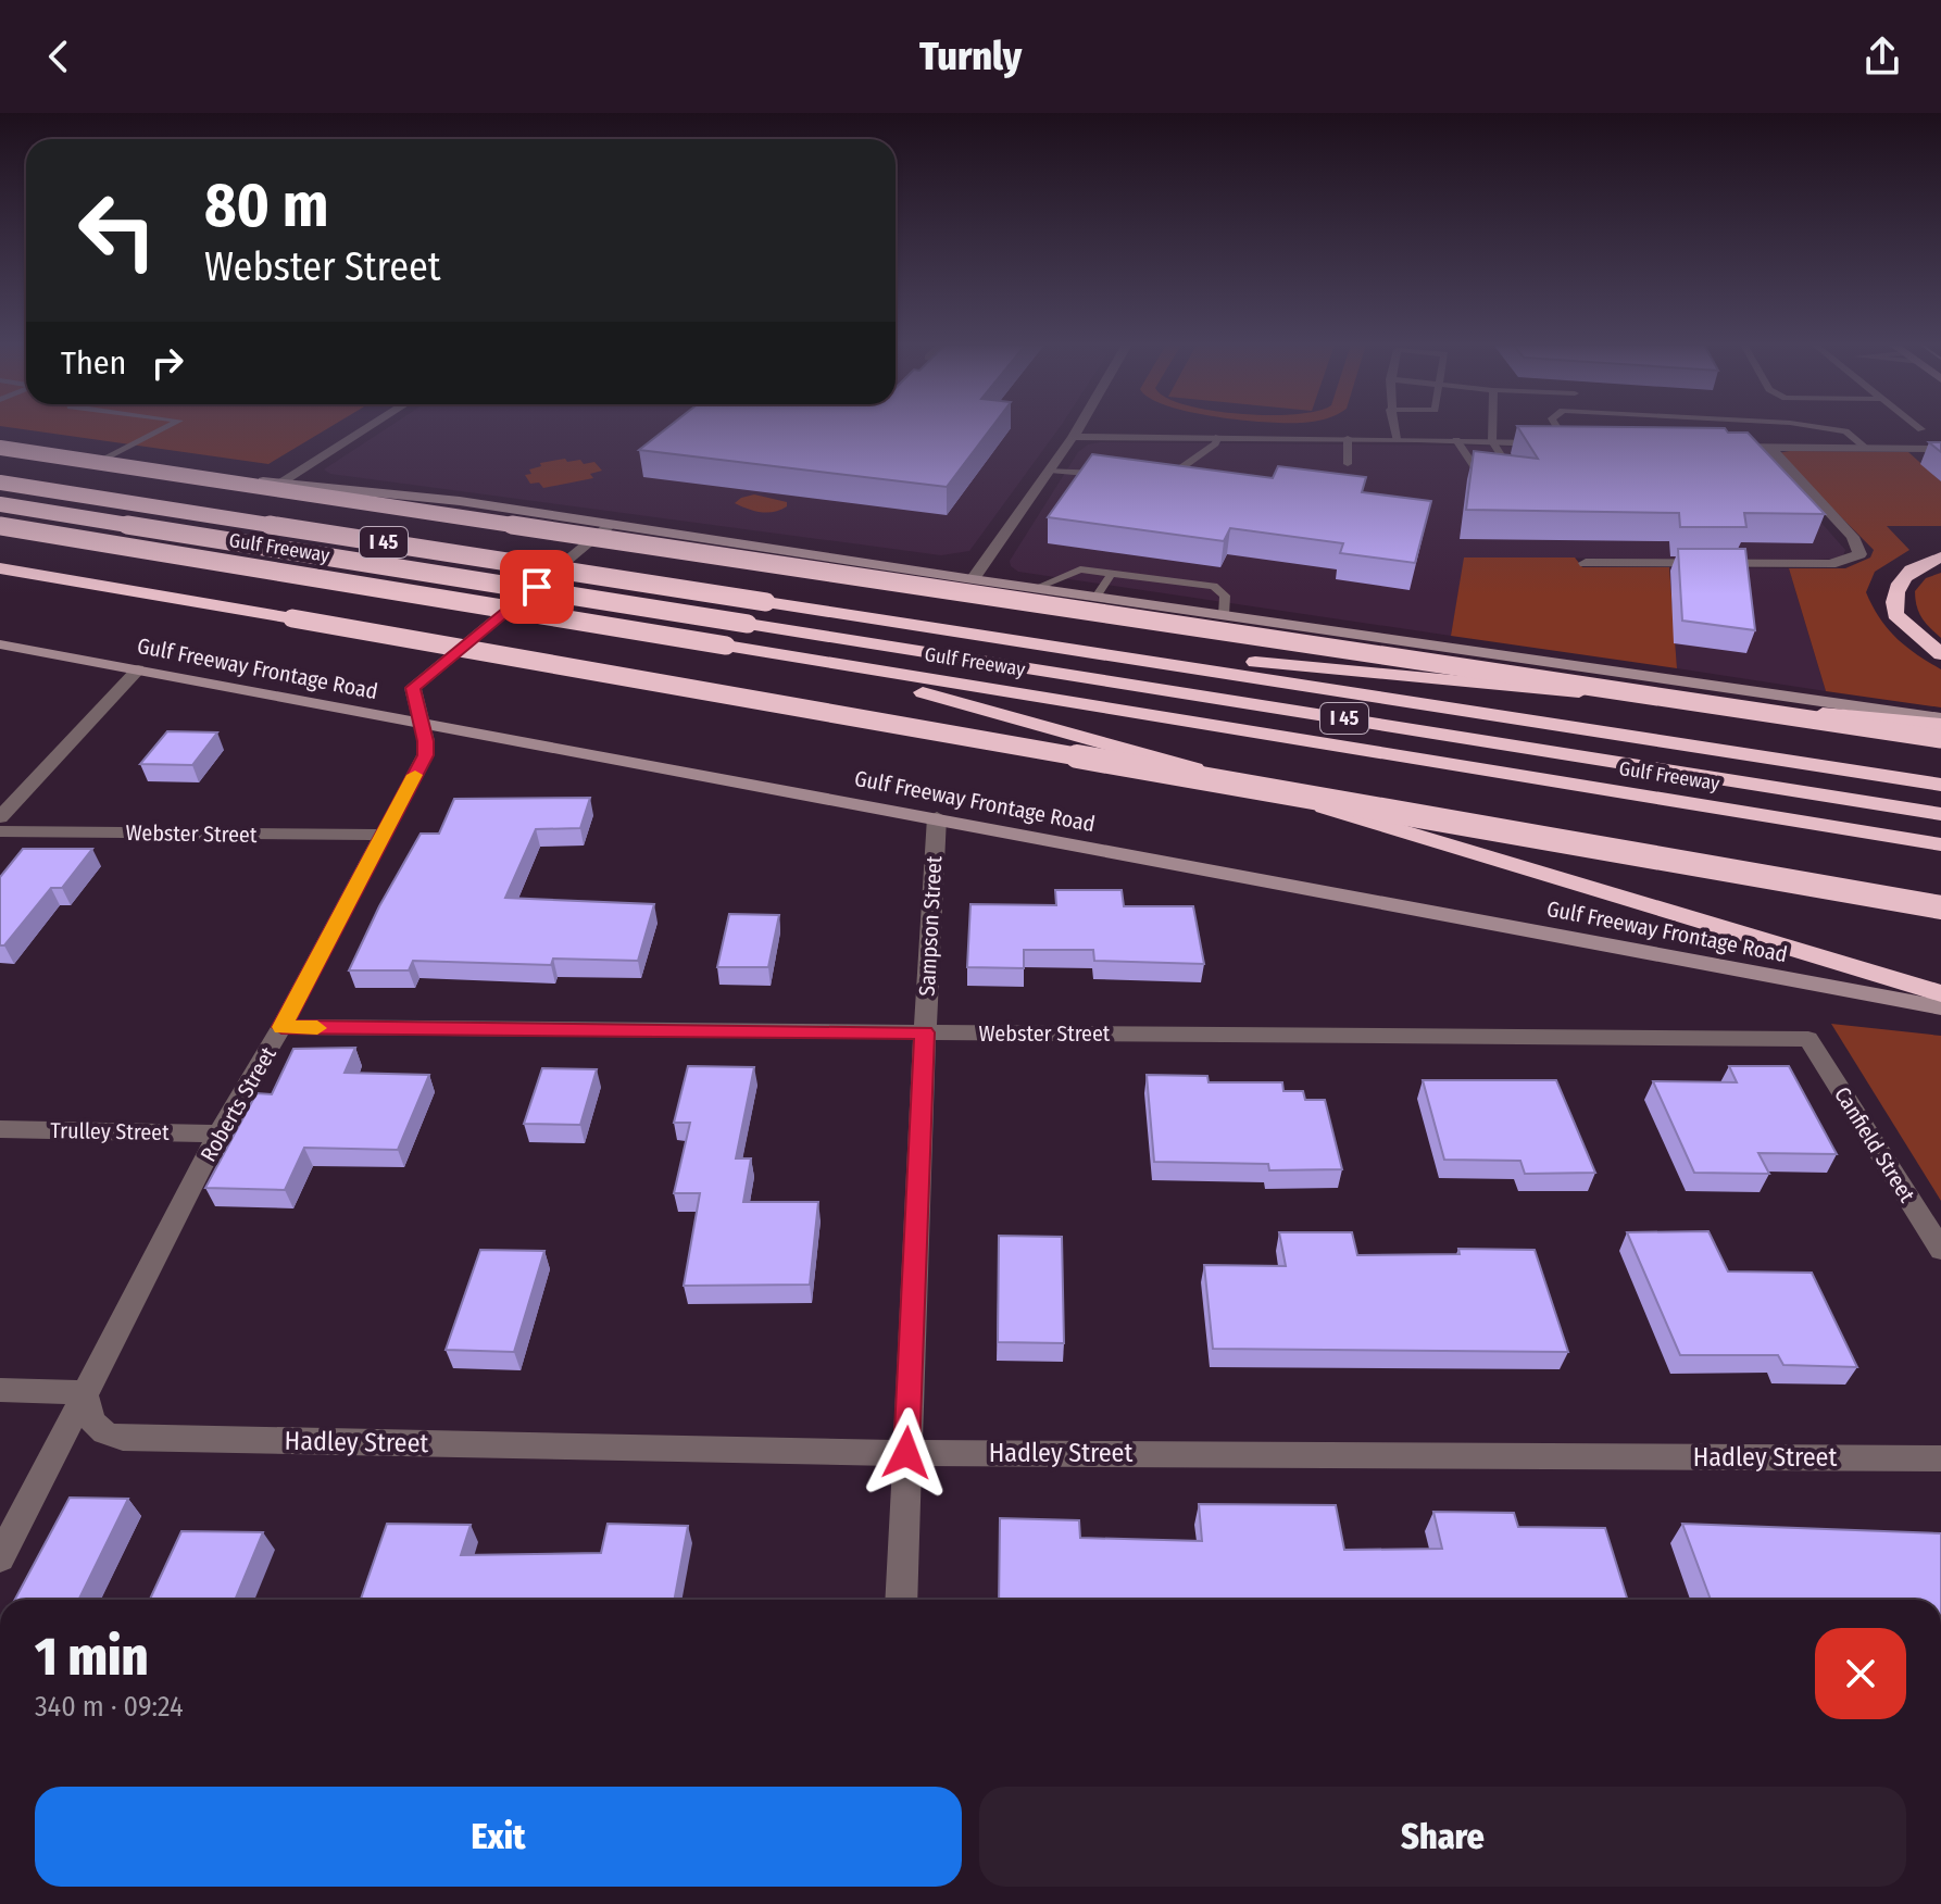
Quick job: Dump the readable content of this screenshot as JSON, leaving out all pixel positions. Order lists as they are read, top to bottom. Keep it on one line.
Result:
{"streets":{"highway":["I 45","Gulf Freeway"],"main road":["Gulf Freeway Frontage Road"],"street":["Webster Street","Sampson Street","Roberts Street","Trulley Street","Canfield Street","Hadley Street"]},"crossings":[["Gulf Freeway Frontage Road","Sampson Street"],["Gulf Freeway Frontage Road","Roberts Street"],["Webster Street","Sampson Street"],["Webster Street","Roberts Street"],["Webster Street","Canfield Street"],["Sampson Street","Hadley Street"],["Roberts Street","Trulley Street"],["Roberts Street","Hadley Street"]],"page":{"header":"Turnly","turn":["80 m","Webster Street"],"then":"Then","heading":["1 min","340 m · 09:24"],"buttons":["Exit","Share"]}}
